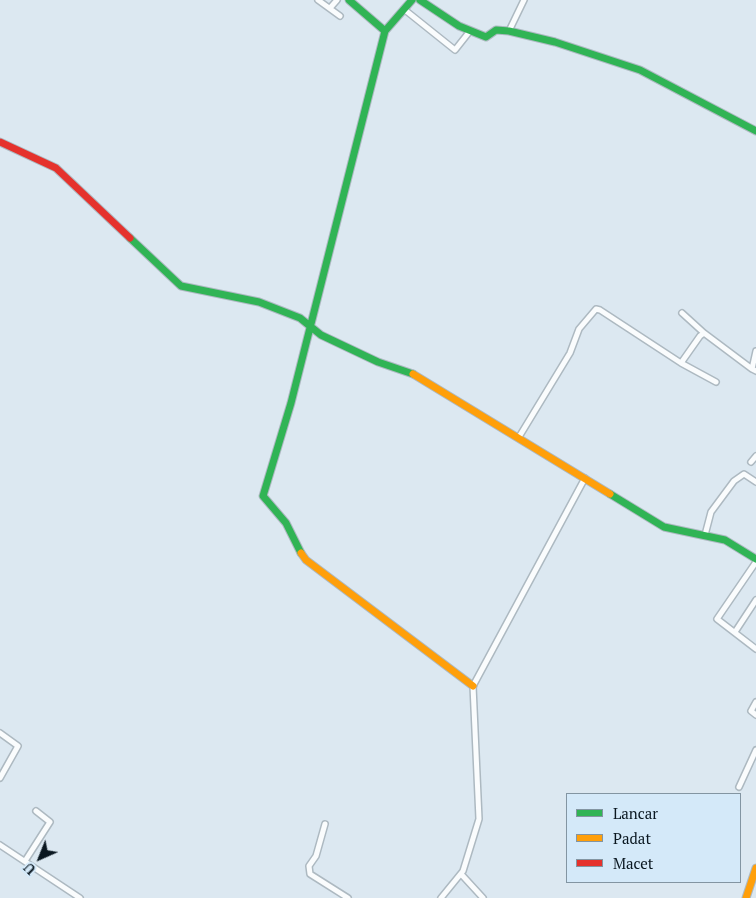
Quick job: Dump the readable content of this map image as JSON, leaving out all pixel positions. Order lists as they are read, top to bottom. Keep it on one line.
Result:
{"legend":["Lancar","Padat","Macet"],"north":"bottom left"}
